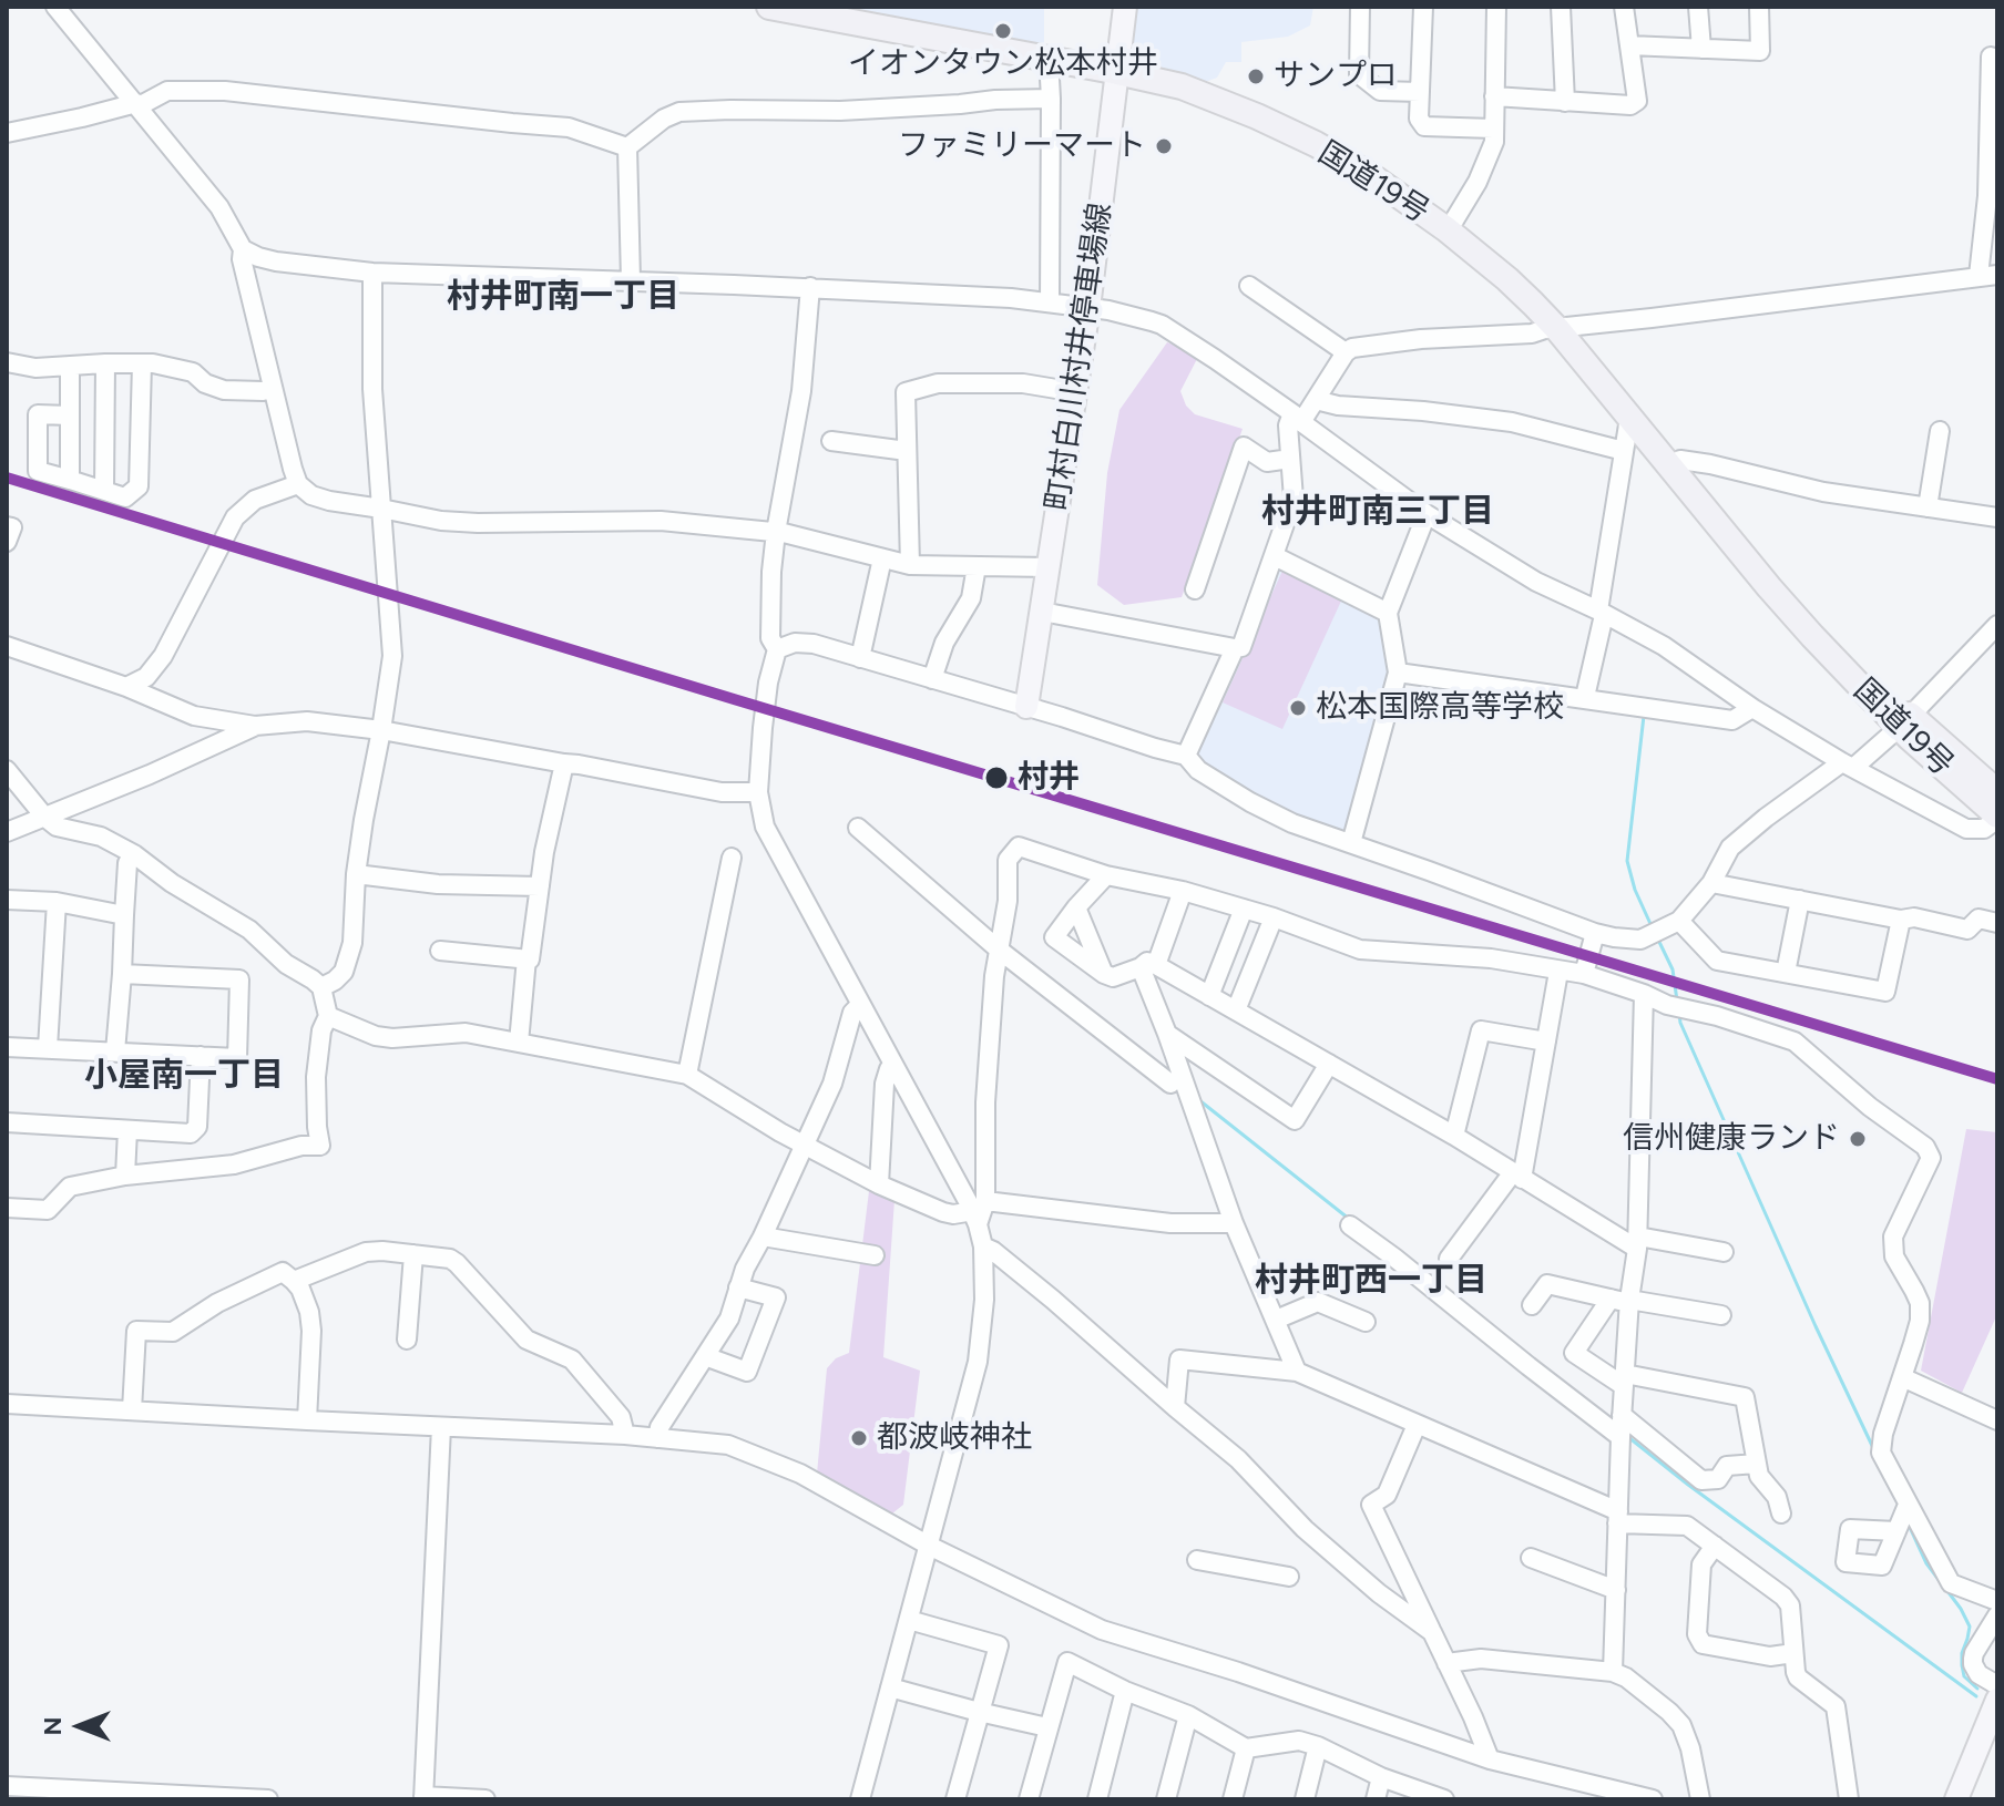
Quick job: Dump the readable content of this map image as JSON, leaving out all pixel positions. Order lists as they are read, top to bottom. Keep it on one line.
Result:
{"streets":{"highway":["国道19号"],"main road":["町村白川村井停車場線"]},"crossings":[["国道19号","町村白川村井停車場線"]],"districts":["村井町南一丁目","村井町南三丁目","小屋南一丁目","村井町西一丁目"],"places":["イオンタウン松本村井","サンプロ","ファミリーマート","松本国際高等学校","村井","信州健康ランド","都波岐神社"],"north":"left"}
